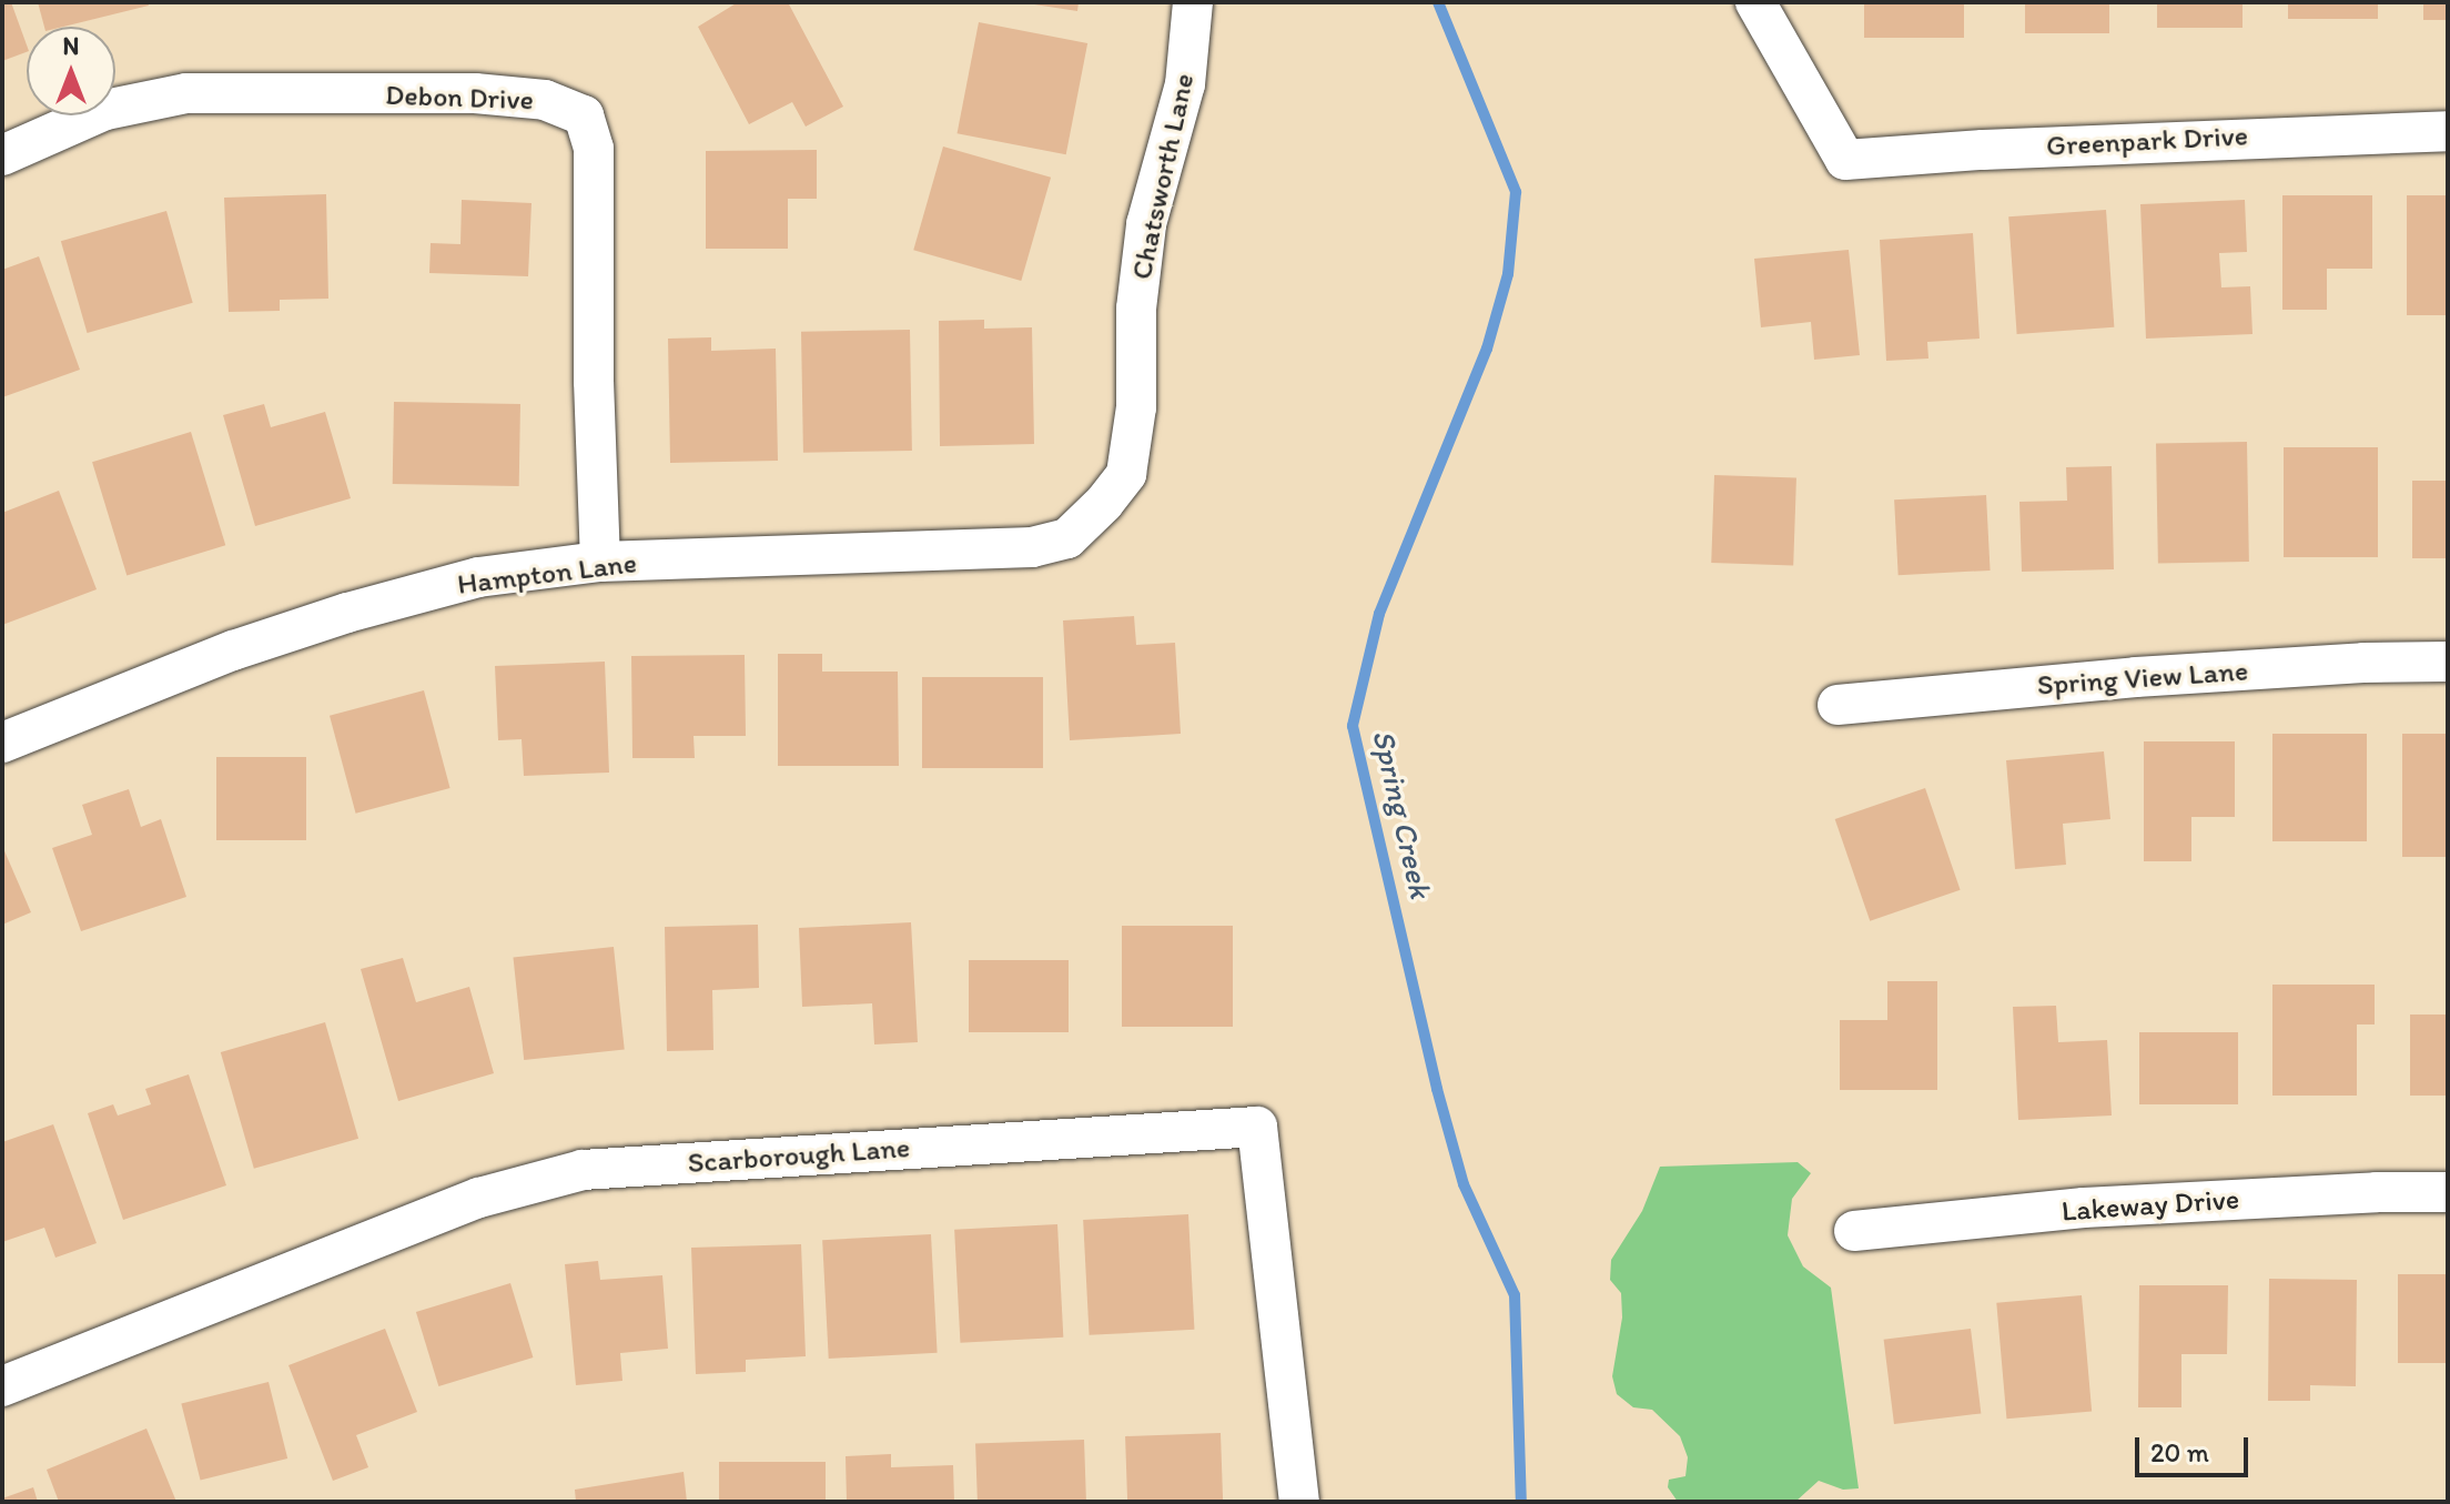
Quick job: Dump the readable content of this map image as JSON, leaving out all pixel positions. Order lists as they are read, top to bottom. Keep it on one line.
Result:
{"streets":{"street":["Debon Drive","Greenpark Drive","Chatsworth Lane","Hampton Lane","Spring View Lane","Scarborough Lane","Lakeway Drive"]},"crossings":[["Debon Drive","Hampton Lane"],["Chatsworth Lane","Hampton Lane"]],"water":["Spring Creek"],"scale_bar":"20 m","north":"top"}
